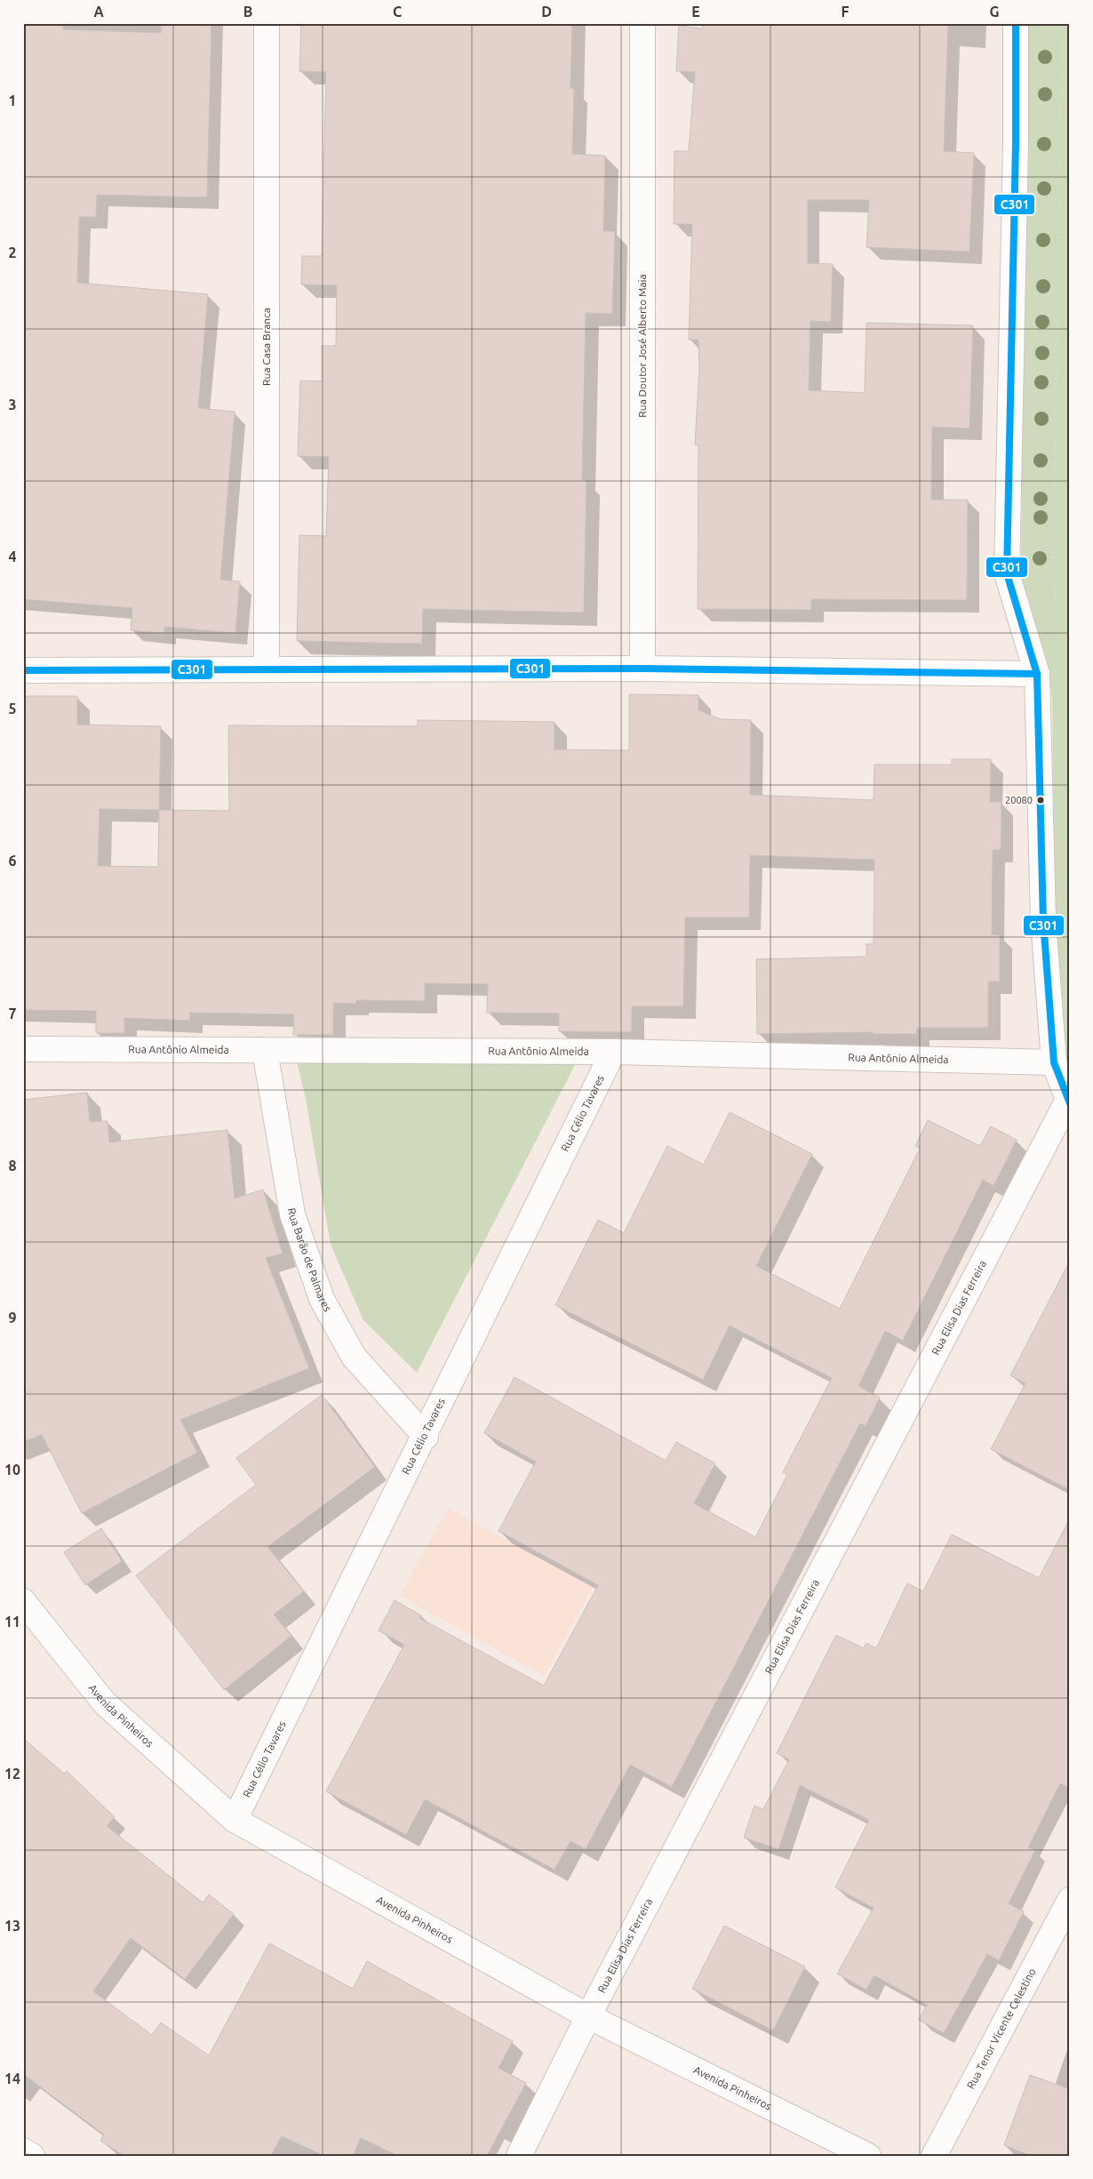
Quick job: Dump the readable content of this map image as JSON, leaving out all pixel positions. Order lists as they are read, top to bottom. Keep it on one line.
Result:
{"streets":{"street":["Rua Doutor José Alberto Maia","Rua Casa Branca","Rua Antônio Almeida","Rua Célio Tavares","Rua Barão de Palmares","Rua Elisa Dias Ferreira","Avenida Pinheiros","Rua Tenor Vicente Celestino"]},"crossings":[["Rua Antônio Almeida","Rua Célio Tavares"],["Rua Antônio Almeida","Rua Barão de Palmares"],["Rua Célio Tavares","Rua Barão de Palmares"],["Rua Célio Tavares","Avenida Pinheiros"],["Rua Elisa Dias Ferreira","Avenida Pinheiros"]],"places":["20080"],"lines":["transit line C301"],"grid":{"columns":["A","B","C","D","E","F","G"],"rows":["1","2","3","4","5","6","7","8","9","10","11","12","13","14"]}}
